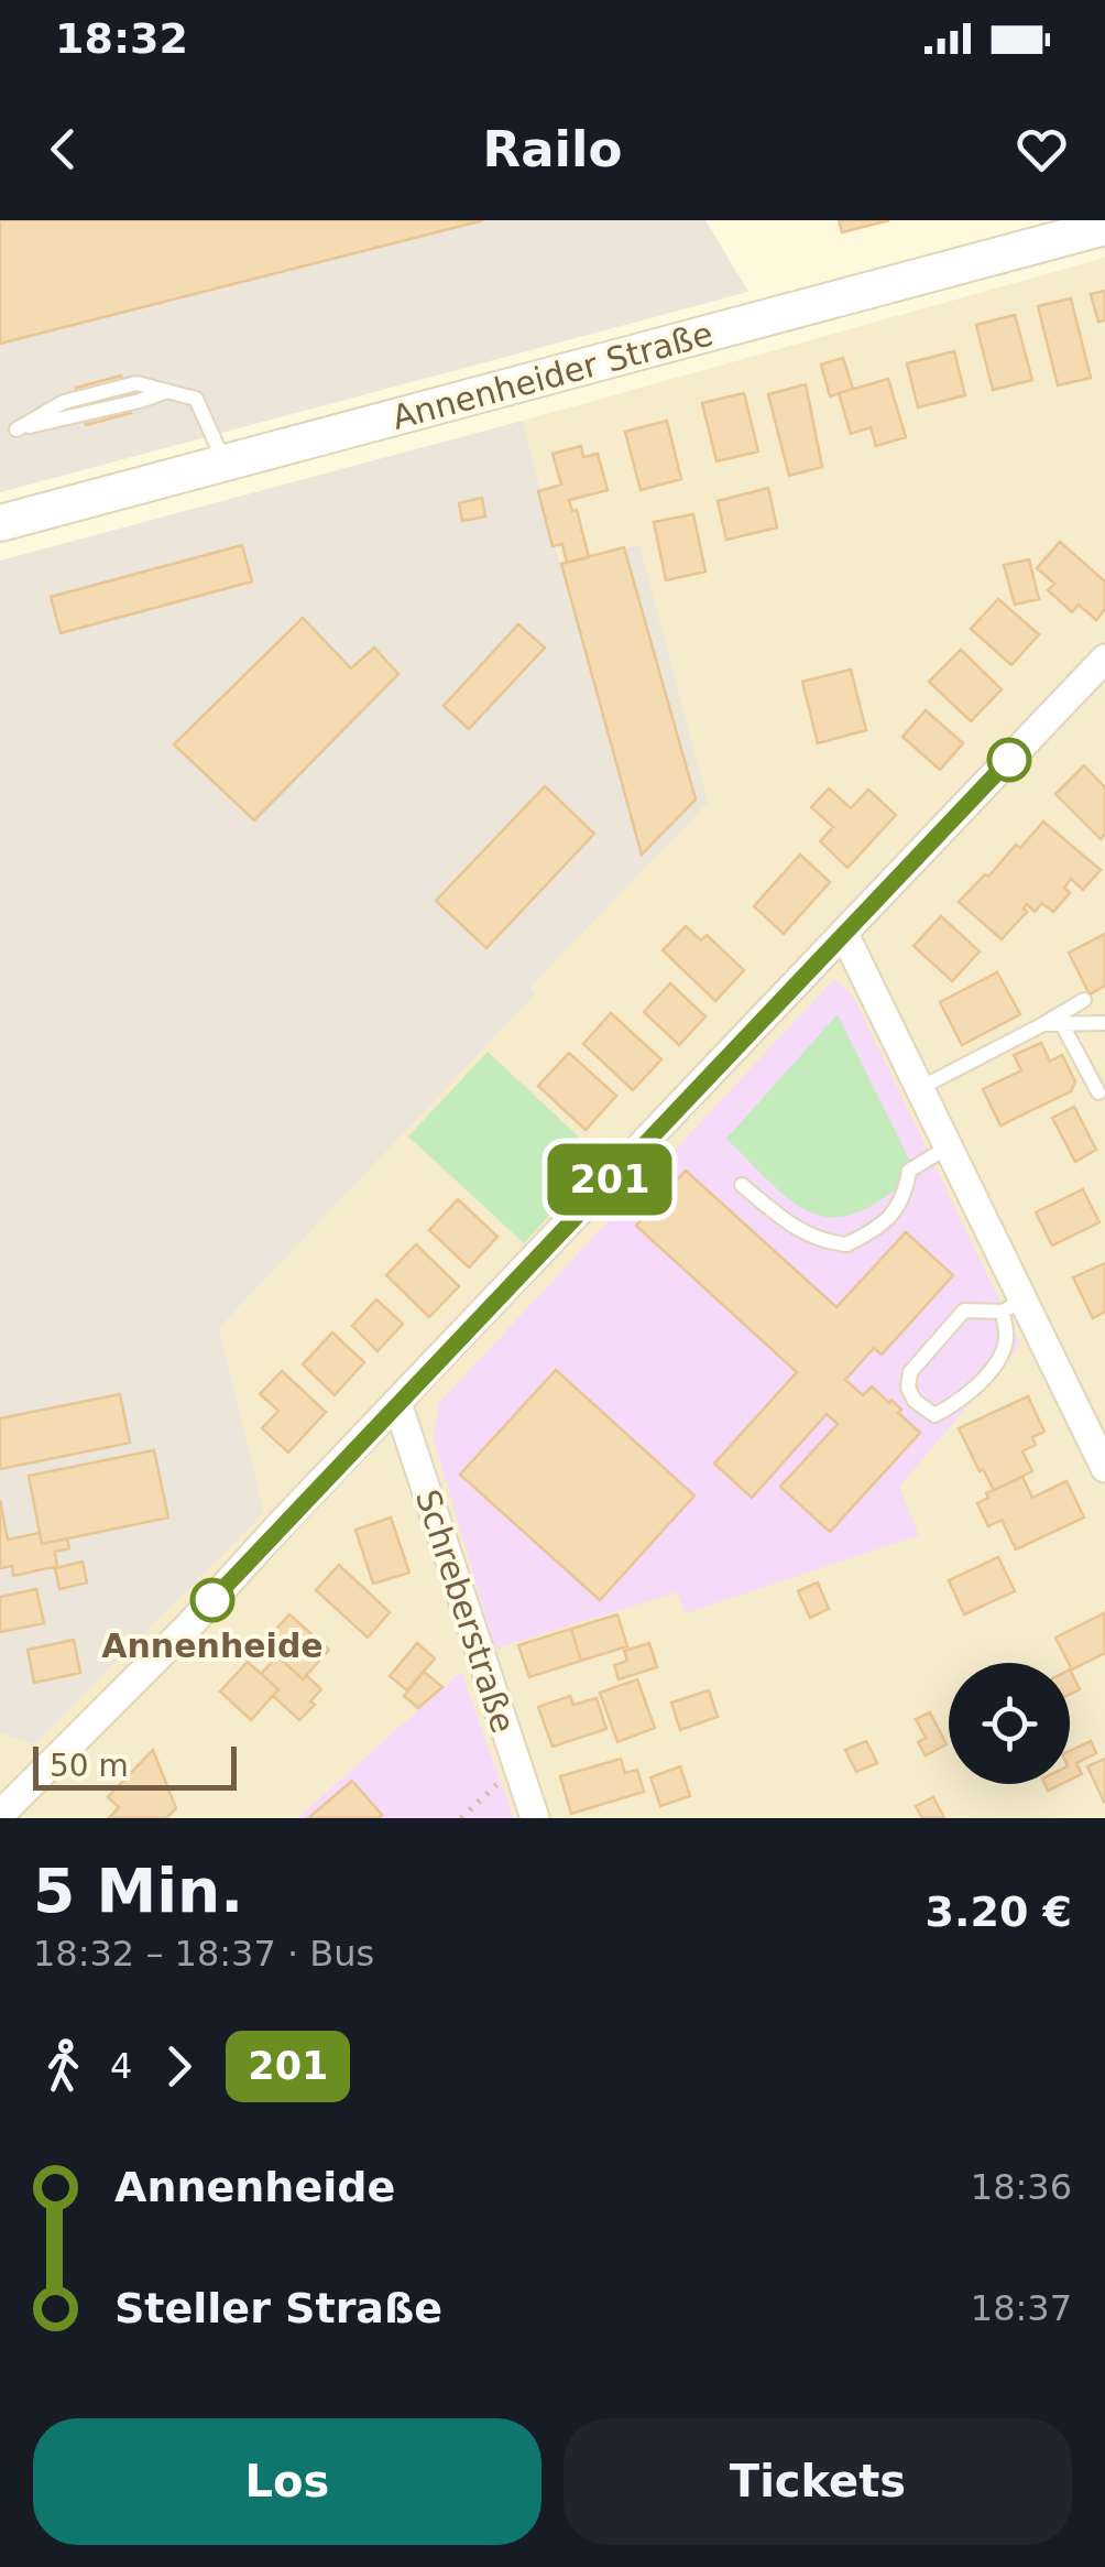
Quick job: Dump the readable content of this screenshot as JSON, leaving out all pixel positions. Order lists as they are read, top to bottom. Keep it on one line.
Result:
{"streets":{"street":["Annenheider Straße","Schreberstraße"]},"places":["Annenheide"],"lines":["bus line 201"],"scale_bar":"50 m","page":{"status":"18:32","header":"Railo","on_map":"201","scale":"50 m","heading":["5 Min.","18:32 – 18:37 · Bus","3.20 €"],"legs":["4","201"],"list":[{"name":"Annenheide","value":"18:36"},{"name":"Steller Straße","value":"18:37"}],"buttons":["Los","Tickets"]}}
